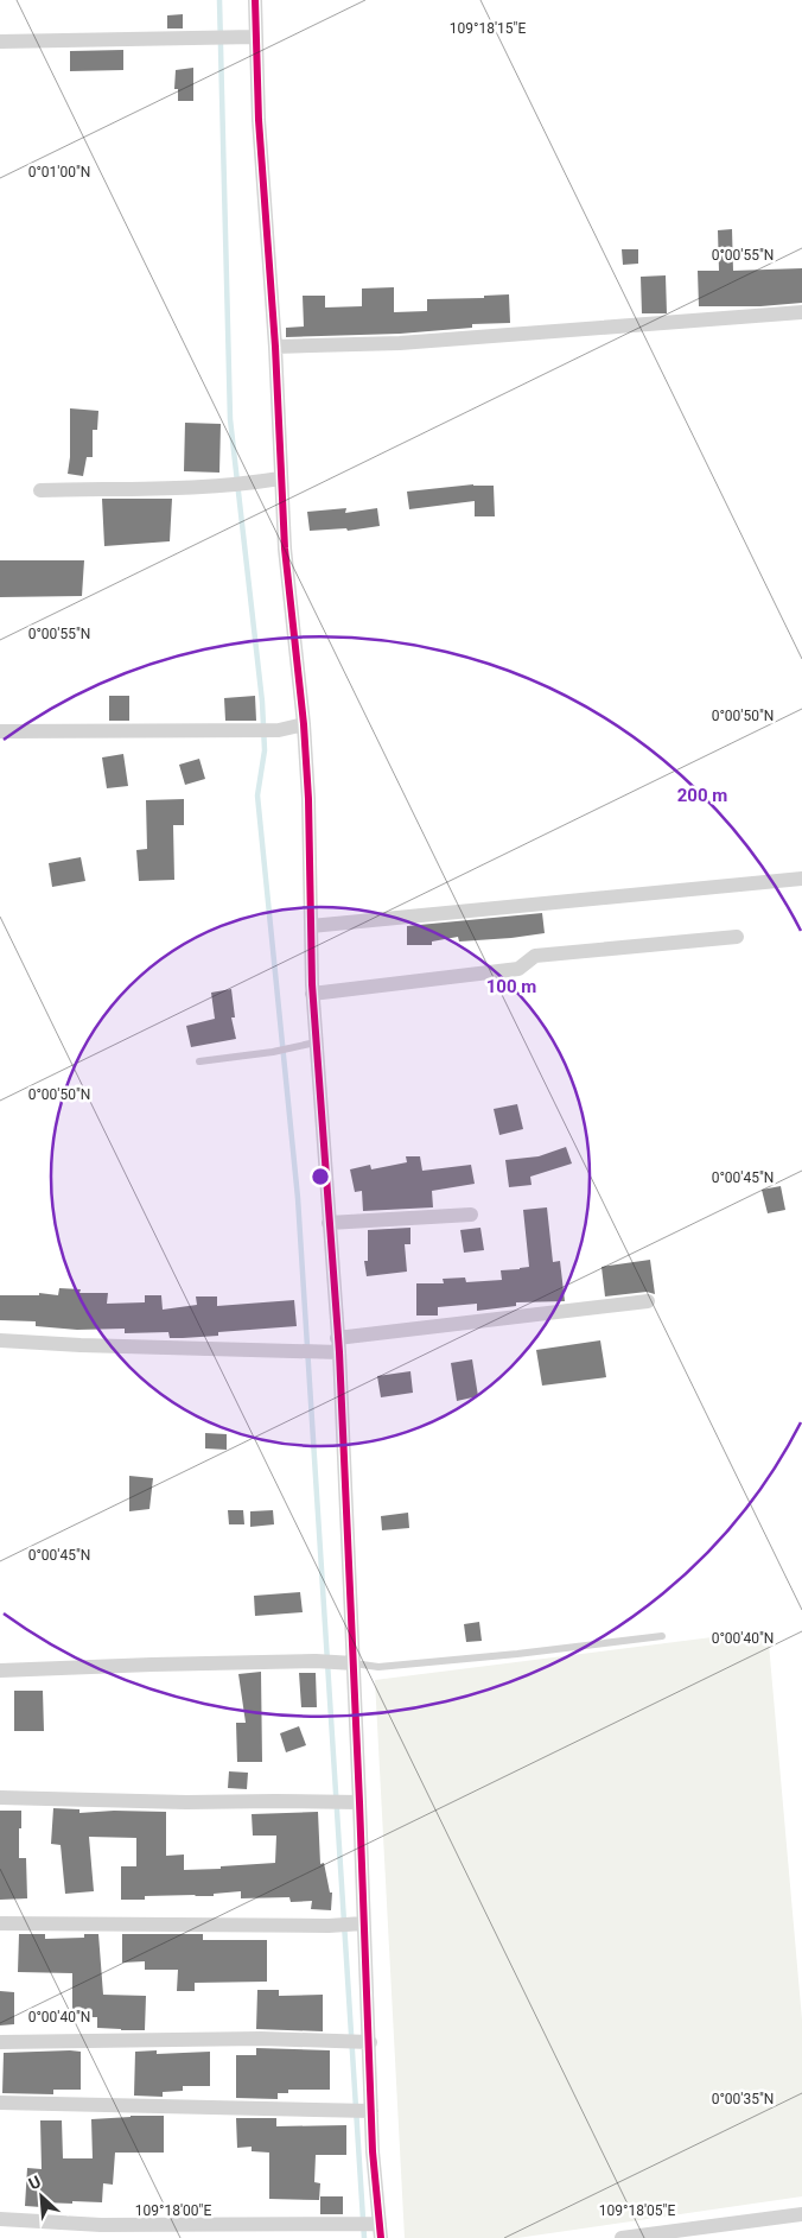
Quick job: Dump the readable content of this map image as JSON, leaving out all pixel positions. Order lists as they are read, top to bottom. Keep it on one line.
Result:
{"north":"top left","coordinates":["109°18'15\"E","0°01'00\"N","0°00'55\"N","0°00'50\"N","0°00'45\"N","0°00'40\"N","0°00'35\"N","109°18'00\"E","109°18'05\"E"],"rings":["200 m","100 m"]}
